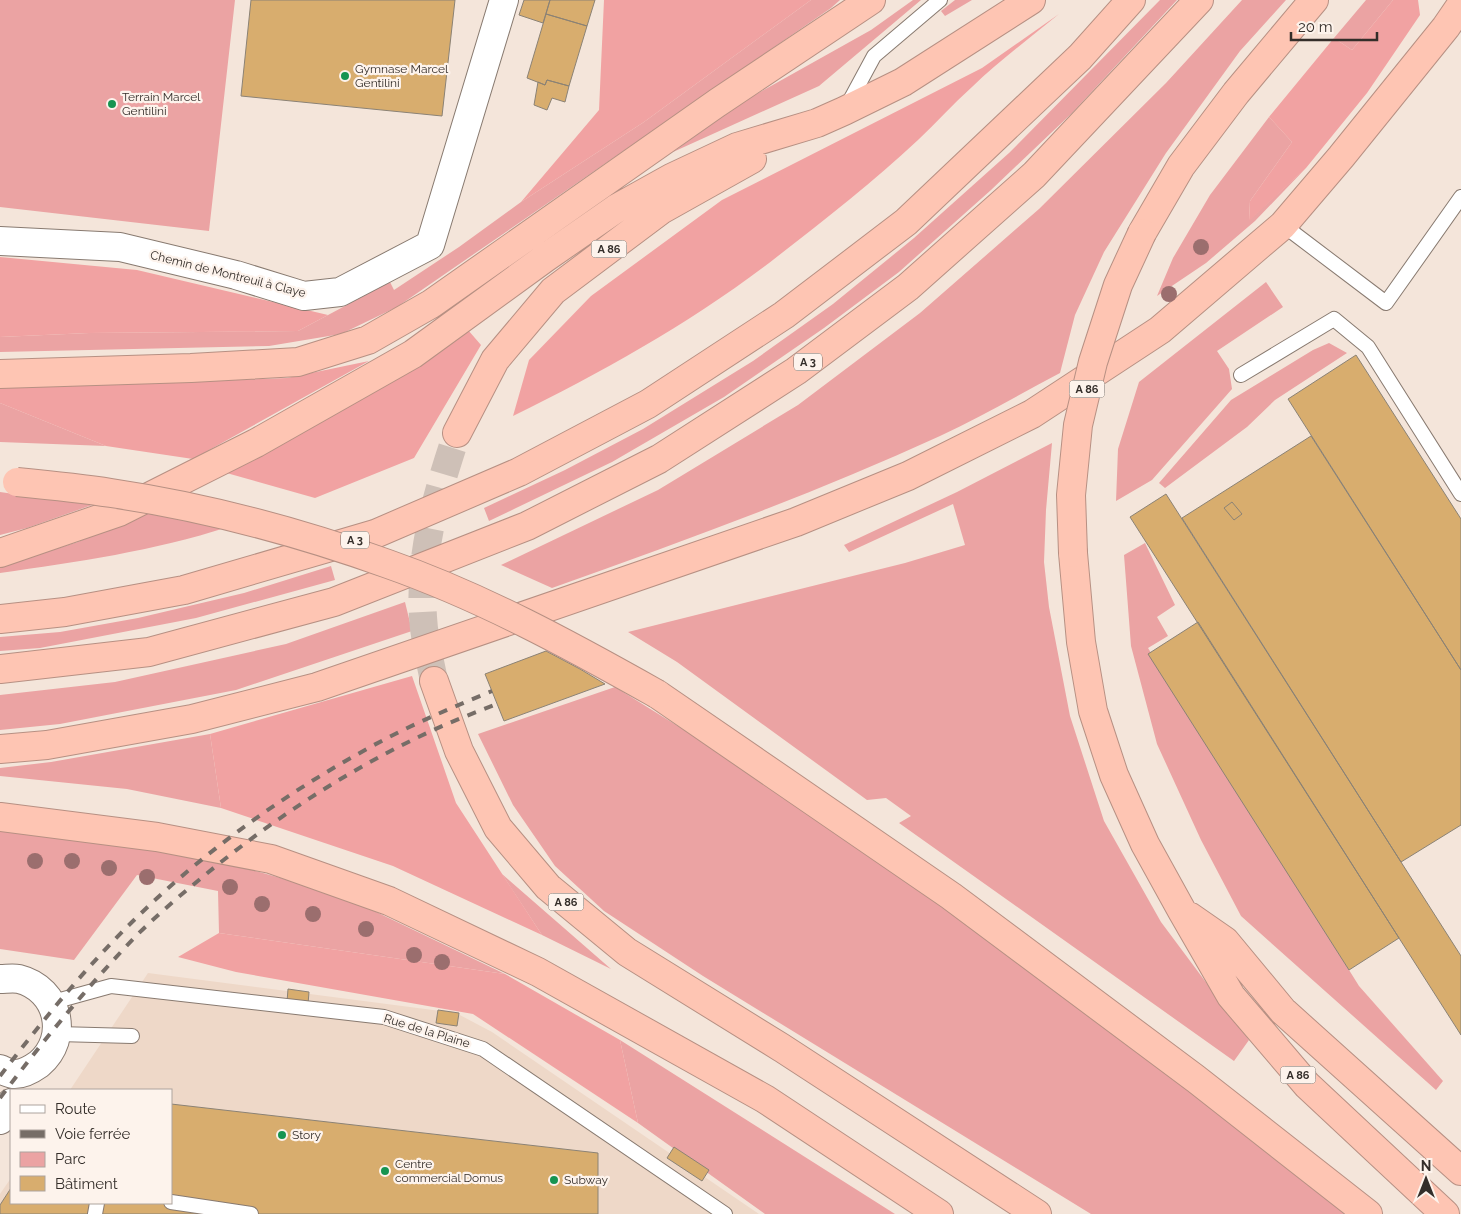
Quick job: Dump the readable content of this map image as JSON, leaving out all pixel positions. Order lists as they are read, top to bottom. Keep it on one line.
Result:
{"streets":{"highway":["A 86","A 3"],"street":["Chemin de Montreuil à Claye"],"lane":["Rue de la Plaine"]},"places":["Gymnase Marcel Gentilini","Terrain Marcel Gentilini","Story","Centre commercial Domus","Subway"],"legend":["Route","Voie ferrée","Parc","Bâtiment"],"scale_bar":"20 m","north":"top"}
